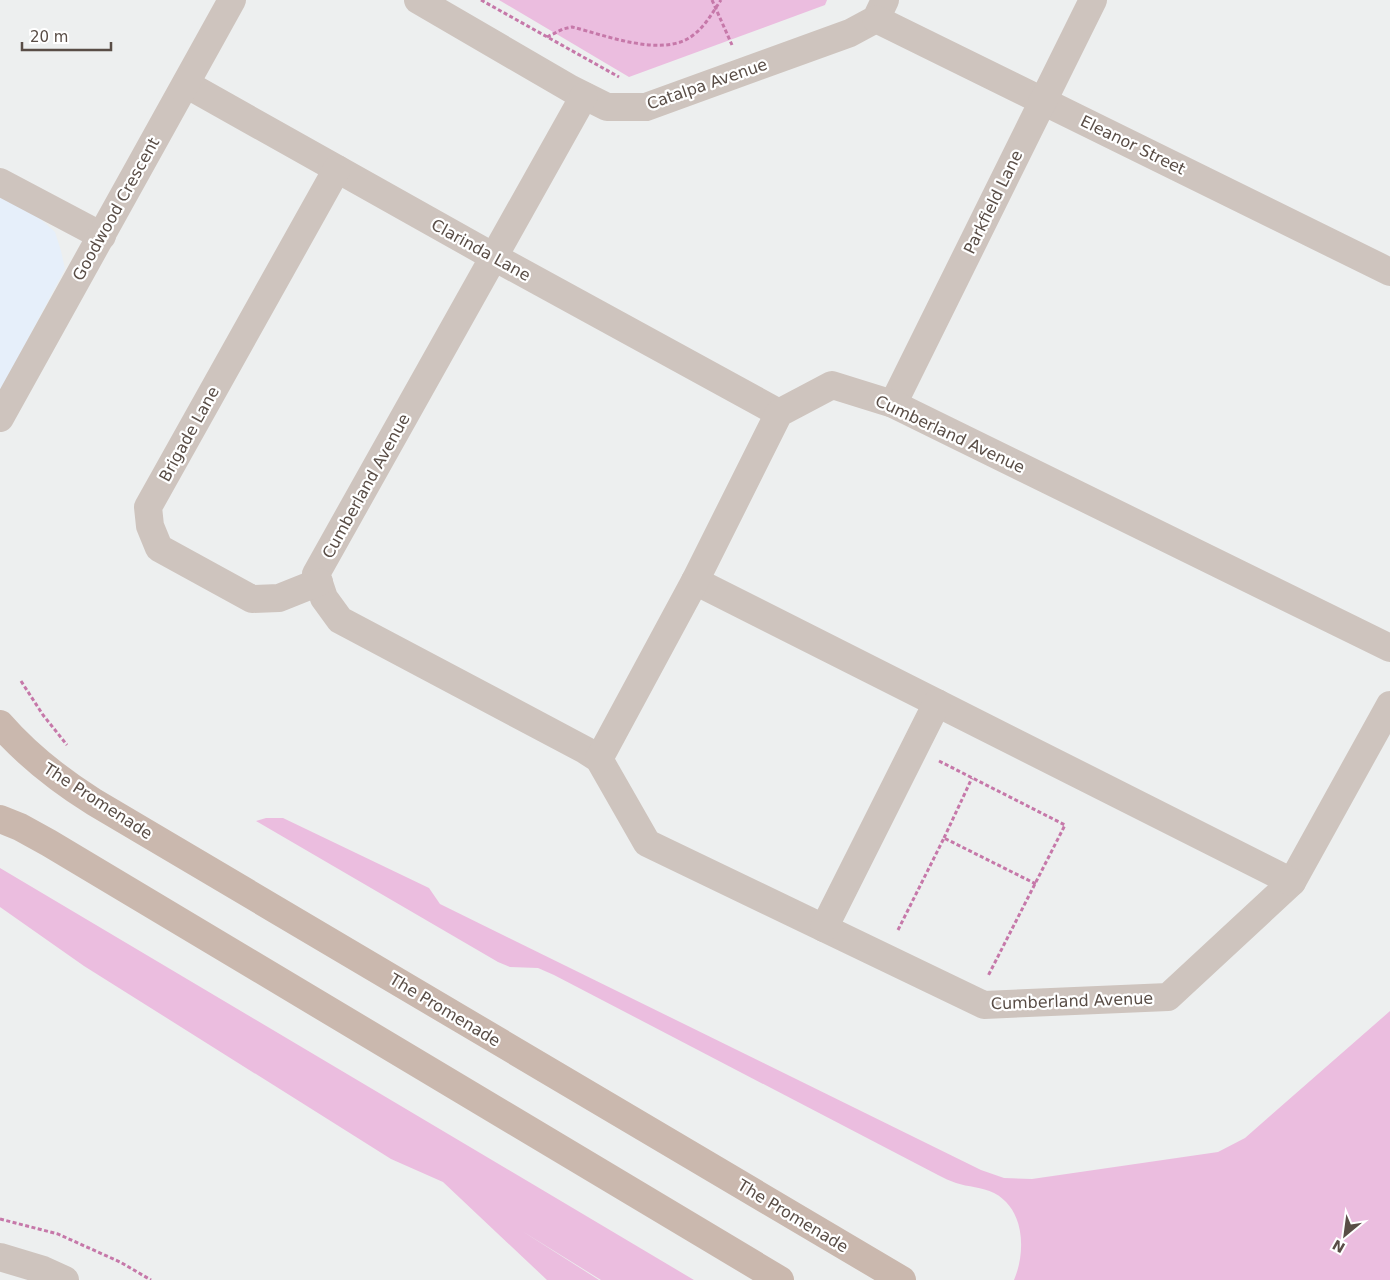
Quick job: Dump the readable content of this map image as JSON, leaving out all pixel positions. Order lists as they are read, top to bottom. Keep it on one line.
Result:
{"streets":{"main road":["The Promenade"],"street":["Catalpa Avenue","Eleanor Street","Parkfield Lane","Goodwood Crescent","Clarinda Lane","Brigade Lane","Cumberland Avenue"]},"crossings":[["Catalpa Avenue","Eleanor Street"],["Catalpa Avenue","Cumberland Avenue"],["Eleanor Street","Parkfield Lane"],["Parkfield Lane","Cumberland Avenue"],["Goodwood Crescent","Clarinda Lane"],["Clarinda Lane","Brigade Lane"],["Clarinda Lane","Cumberland Avenue"],["Brigade Lane","Cumberland Avenue"]],"scale_bar":"20 m","north":"bottom left"}
